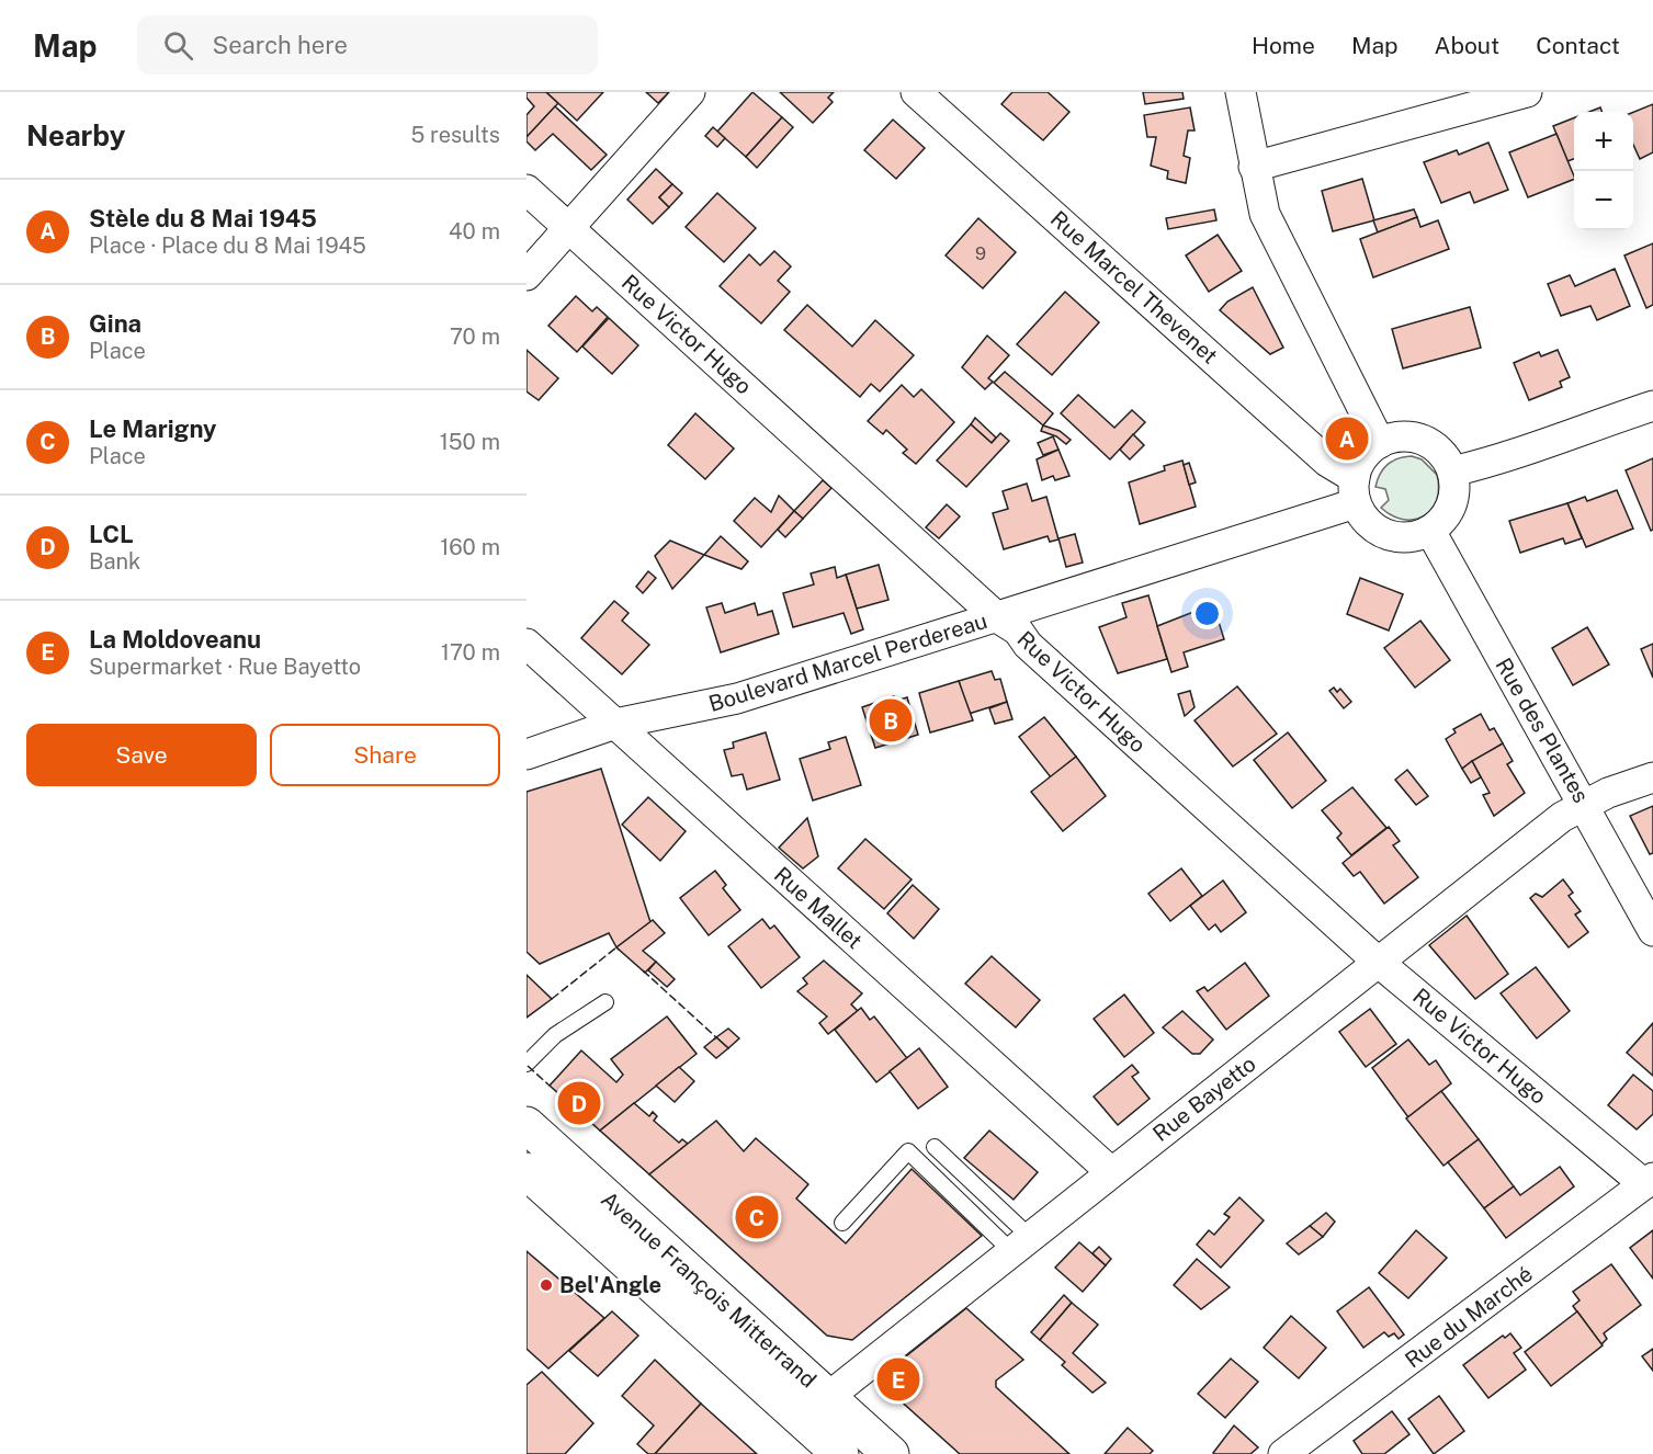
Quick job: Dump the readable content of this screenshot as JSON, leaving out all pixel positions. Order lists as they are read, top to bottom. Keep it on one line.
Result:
{"streets":{"main road":["Avenue François Mitterrand"],"street":["Rue Marcel Thevenet","Rue Victor Hugo","Boulevard Marcel Perdereau","Rue des Plantes","Rue Mallet","Rue Bayetto","Rue du Marché"]},"crossings":[["Rue Marcel Thevenet","Boulevard Marcel Perdereau"],["Rue Marcel Thevenet","Rue des Plantes"],["Rue Victor Hugo","Boulevard Marcel Perdereau"],["Rue Victor Hugo","Rue Bayetto"],["Rue Victor Hugo","Rue du Marché"],["Boulevard Marcel Perdereau","Rue des Plantes"],["Boulevard Marcel Perdereau","Rue Mallet"],["Rue des Plantes","Rue Bayetto"],["Rue Mallet","Rue Bayetto"],["Rue Bayetto","Avenue François Mitterrand"]],"places":["Bel'Angle"],"house_numbers":["9"],"page":{"header":"Map","search":"Search here","nav":["Home","Map","About","Contact"],"heading":["Nearby","5 results"],"map_buttons":["+","−"],"list":[{"mark":"A","name":"Stèle du 8 Mai 1945","note":"Place · Place du 8 Mai 1945","value":"40 m"},{"mark":"B","name":"Gina","note":"Place","value":"70 m"},{"mark":"C","name":"Le Marigny","note":"Place","value":"150 m"},{"mark":"D","name":"LCL","note":"Bank","value":"160 m"},{"mark":"E","name":"La Moldoveanu","note":"Supermarket · Rue Bayetto","value":"170 m"}],"pins":["A","B","D","C","E"],"buttons":["Save","Share"]}}
